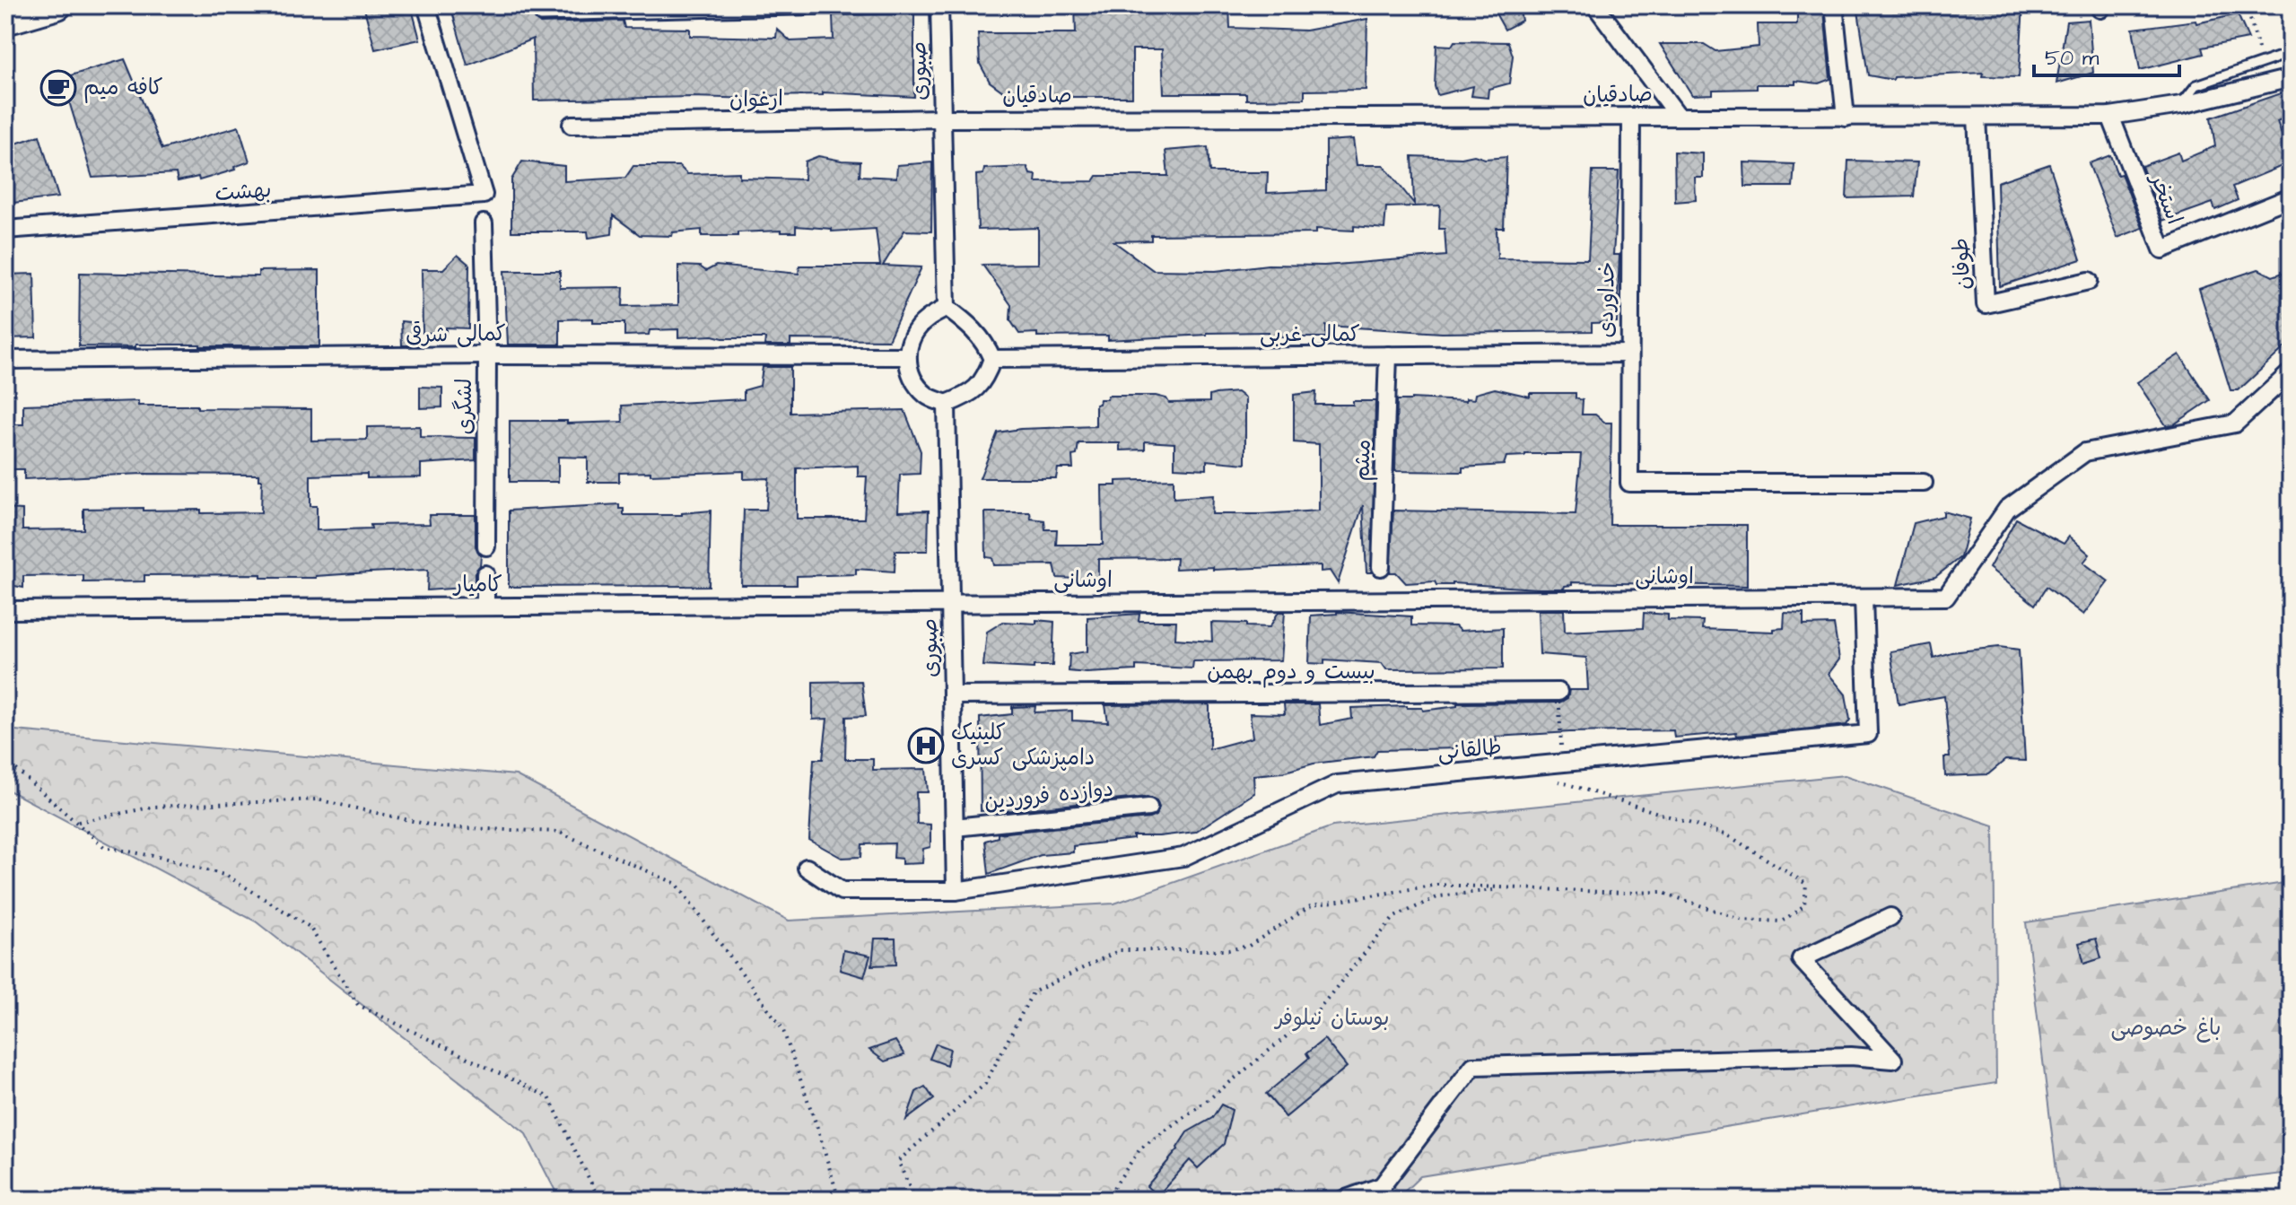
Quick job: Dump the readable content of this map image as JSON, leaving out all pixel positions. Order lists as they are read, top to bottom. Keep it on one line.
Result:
{"streets":{"street":["صبوری","صادقیان","ارغوان","بهشت","استخر","طوفان","خداوردی","کمالی شرقی","کمالی غربی","لشگری","میثم","اوشانی","کامیار","بیست و دوم بهمن","طالقانی","دوازده فروردین"]},"crossings":[["صبوری","صادقیان"],["صبوری","ارغوان"],["صبوری","کمالی شرقی"],["صبوری","کمالی غربی"],["صبوری","اوشانی"],["صبوری","کامیار"],["صبوری","بیست و دوم بهمن"],["صبوری","طالقانی"],["صبوری","دوازده فروردین"],["صادقیان","ارغوان"],["صادقیان","استخر"],["صادقیان","طوفان"],["صادقیان","خداوردی"],["خداوردی","کمالی غربی"],["کمالی شرقی","کمالی غربی"],["کمالی شرقی","لشگری"],["کمالی غربی","میثم"],["اوشانی","کامیار"],["اوشانی","طالقانی"]],"parks":["بوستان نیلوفر","باغ خصوصی"],"places":{"cafe":["کافه میم"],"hospital":["کلینیک دامپزشکی کسری"]},"scale_bar":"50 m"}
